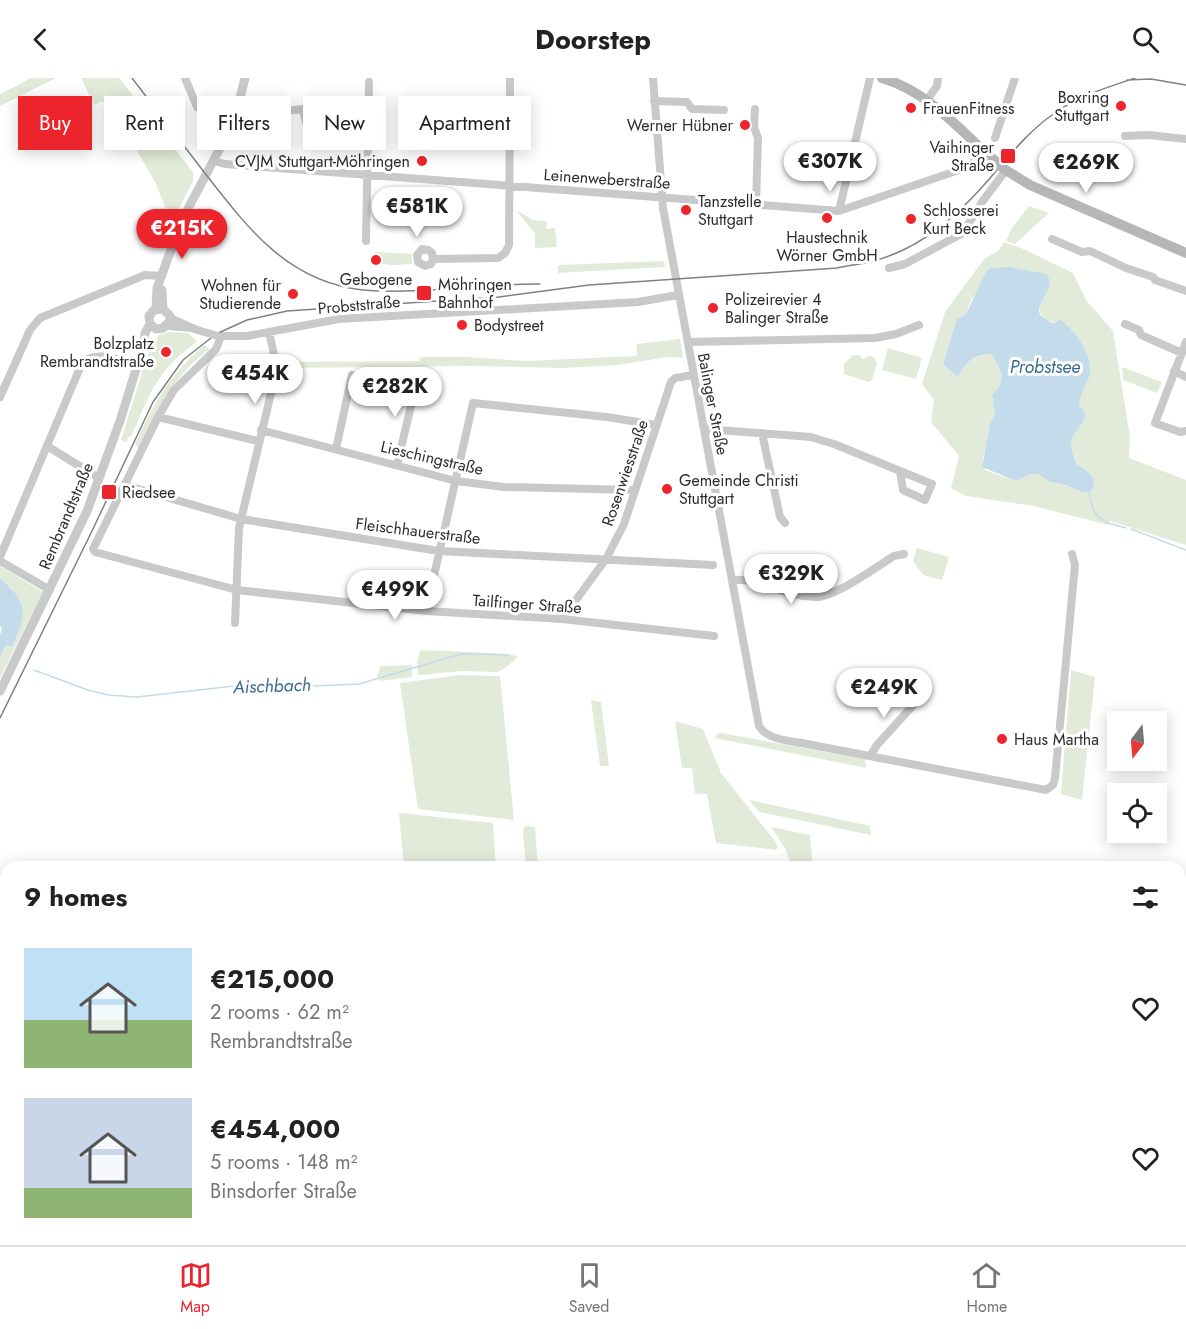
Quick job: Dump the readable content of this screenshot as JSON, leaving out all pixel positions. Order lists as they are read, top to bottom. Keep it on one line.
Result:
{"streets":{"street":["Leinenweberstraße","Probststraße","Balinger Straße","Lieschingstraße","Rosenwiesstraße","Rembrandtstraße","Fleischhauerstraße","Tailfinger Straße"]},"crossings":[["Leinenweberstraße","Balinger Straße"],["Leinenweberstraße","Rembrandtstraße"],["Probststraße","Balinger Straße"],["Balinger Straße","Rosenwiesstraße"],["Lieschingstraße","Rosenwiesstraße"],["Rosenwiesstraße","Fleischhauerstraße"],["Rosenwiesstraße","Tailfinger Straße"],["Fleischhauerstraße","Tailfinger Straße"]],"water":["Probstsee","Aischbach"],"places":{"other":["Boxring Stuttgart","FrauenFitness","Werner Hübner","CVJM Stuttgart-Möhringen","Tanzstelle Stuttgart","Haustechnik Wörner GmbH","Schlosserei Kurt Beck","Gebogene","Wohnen für Studierende","Polizeirevier 4 Balinger Straße","Bodystreet","Bolzplatz Rembrandtstraße","Gemeinde Christi Stuttgart","Haus Martha"],"transit":["Vaihinger Straße","Möhringen Bahnhof","Riedsee"]},"north":"bottom","page":{"header":"Doorstep","chip":["Buy","Rent","Filters","New","Apartment"],"price":["€307K","€269K","€581K","€215K","€454K","€282K","€329K","€499K","€249K"],"heading":"9 homes","list":[{"name":"€215,000","note":"2 rooms · 62 m² · Rembrandtstraße"},{"name":"€454,000","note":"5 rooms · 148 m² · Binsdorfer Straße"}],"tabs":["Map","Saved","Home"]}}
